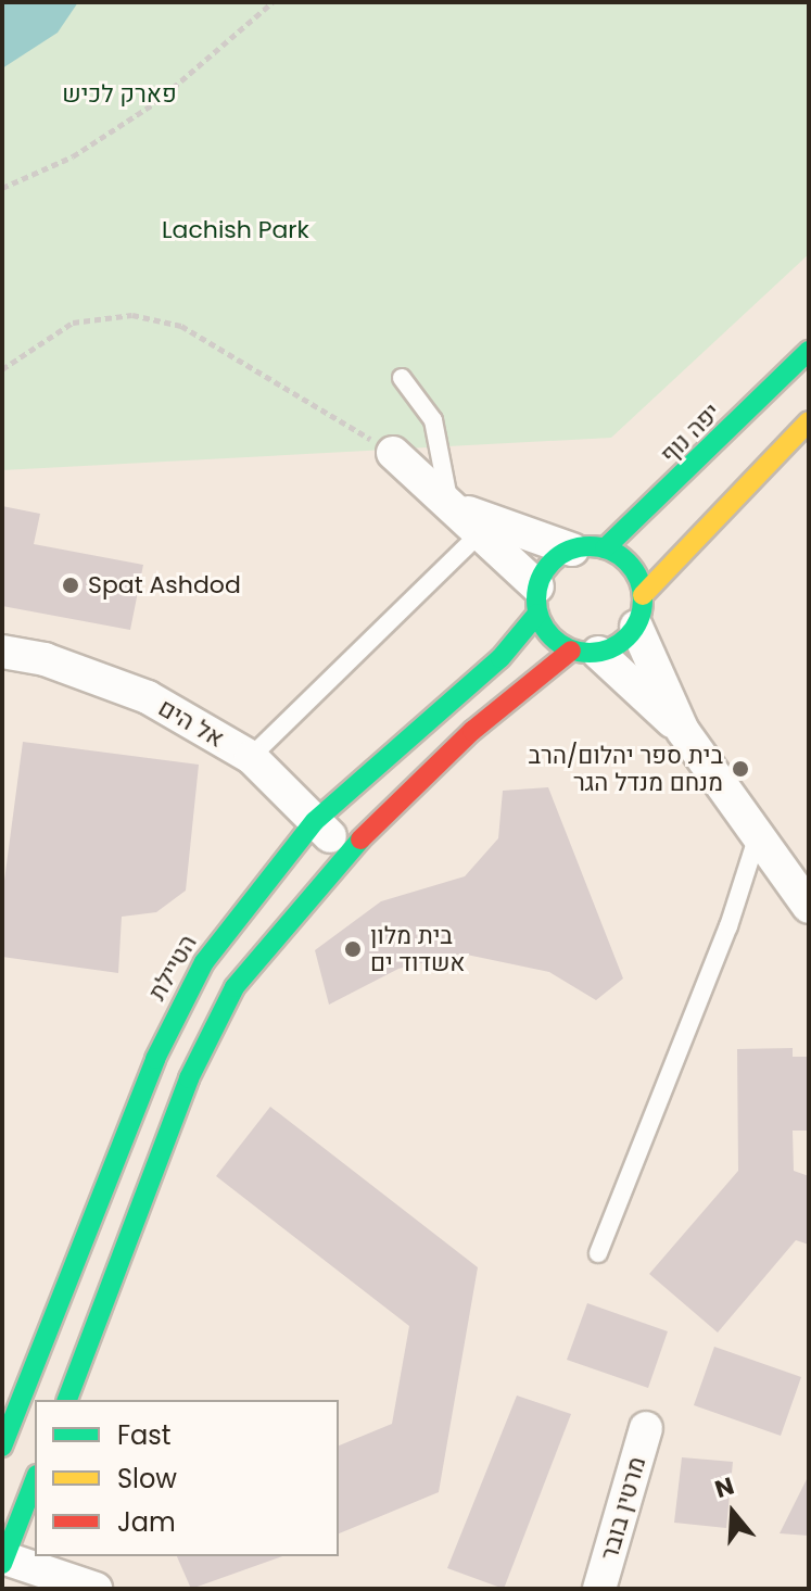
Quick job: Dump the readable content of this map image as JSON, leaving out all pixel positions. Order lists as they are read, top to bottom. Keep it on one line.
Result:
{"streets":{"main road":["יפה נוף","הטיילת"],"street":["אל הים","מרטין בובר"]},"crossings":[["יפה נוף","הטיילת"],["אל הים","הטיילת"]],"parks":["פארק לכיש","Lachish Park"],"places":["Spat Ashdod","בית ספר יהלום/הרב מנחם מנדל הגר","בית מלון אשדוד ים"],"legend":["Fast","Slow","Jam"],"north":"top"}
